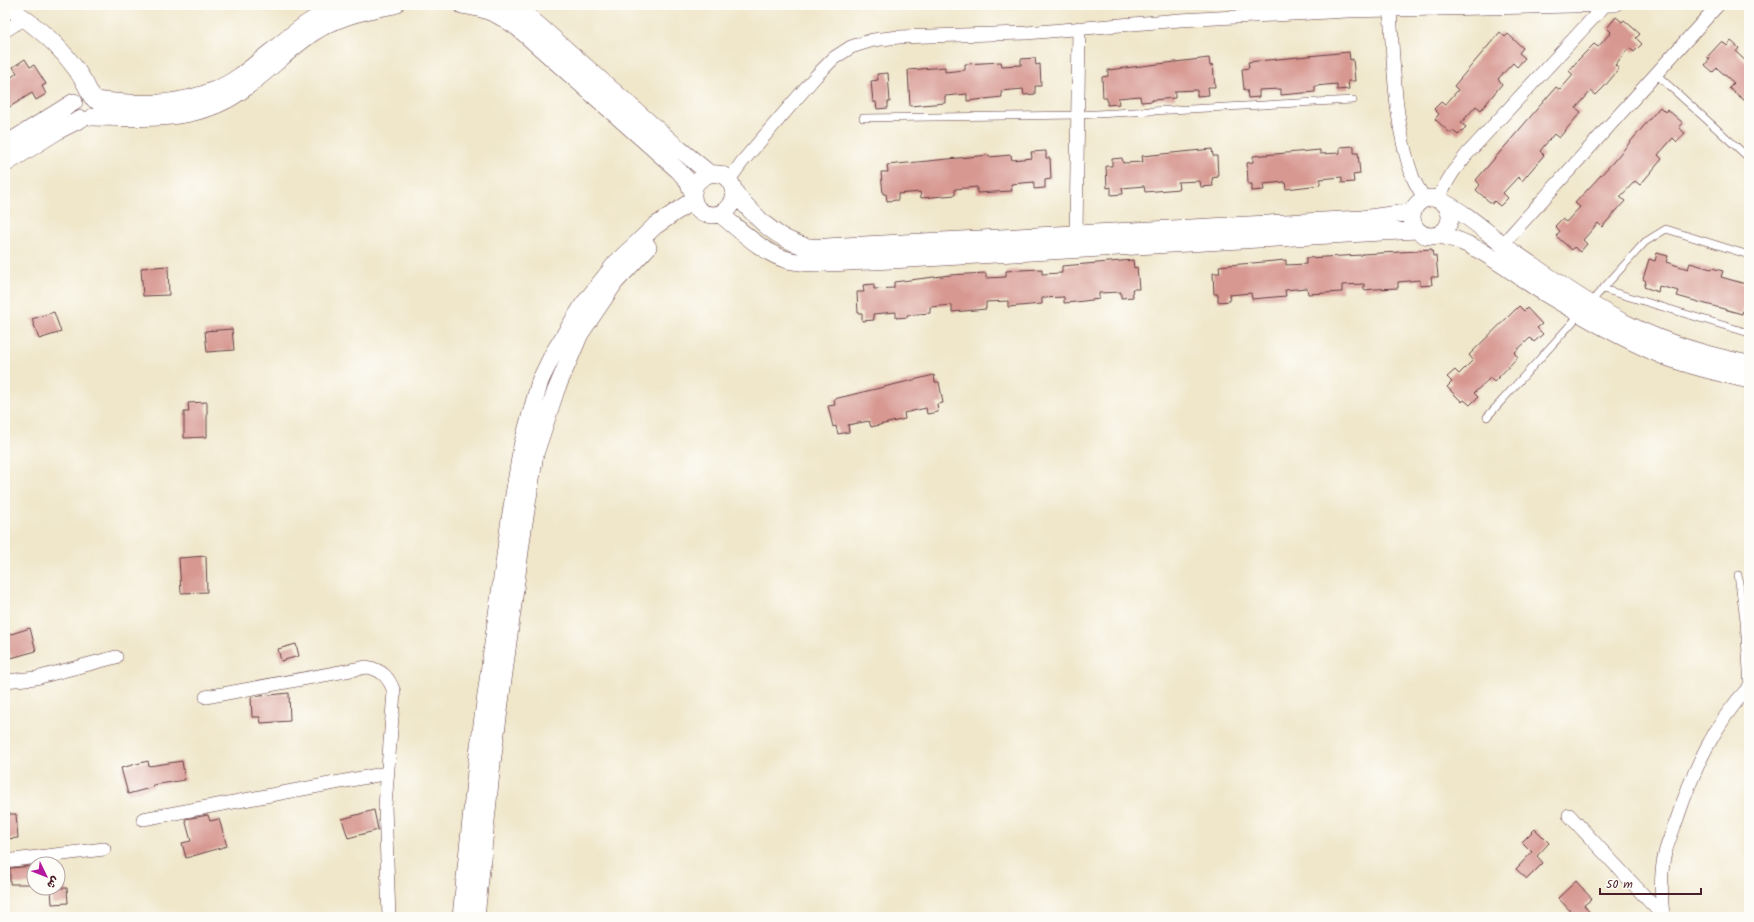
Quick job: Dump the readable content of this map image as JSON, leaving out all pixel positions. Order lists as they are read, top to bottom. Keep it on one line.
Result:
{"scale_bar":"50 m","north":"bottom right"}
